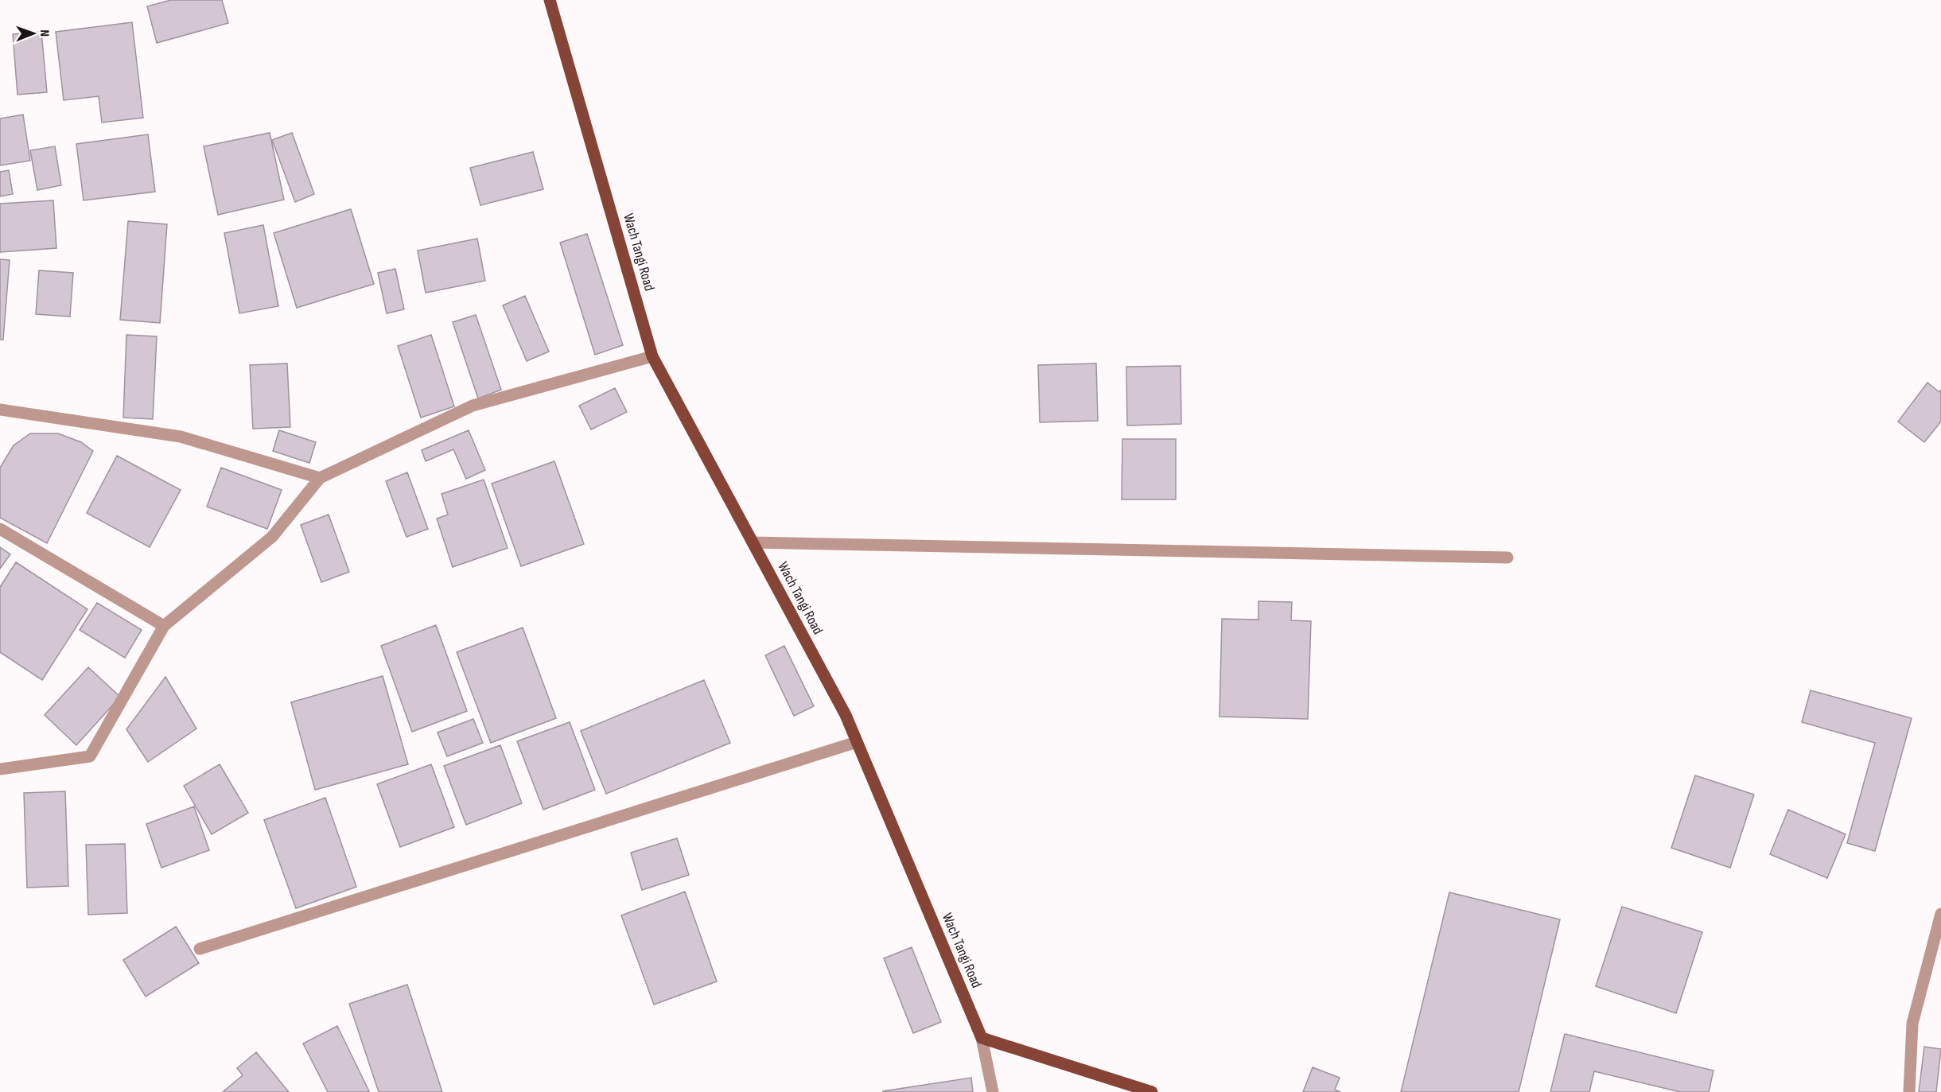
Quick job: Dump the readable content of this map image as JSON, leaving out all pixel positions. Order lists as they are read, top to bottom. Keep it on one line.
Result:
{"streets":{"main road":["Wach Tangi Road"]},"north":"right"}
